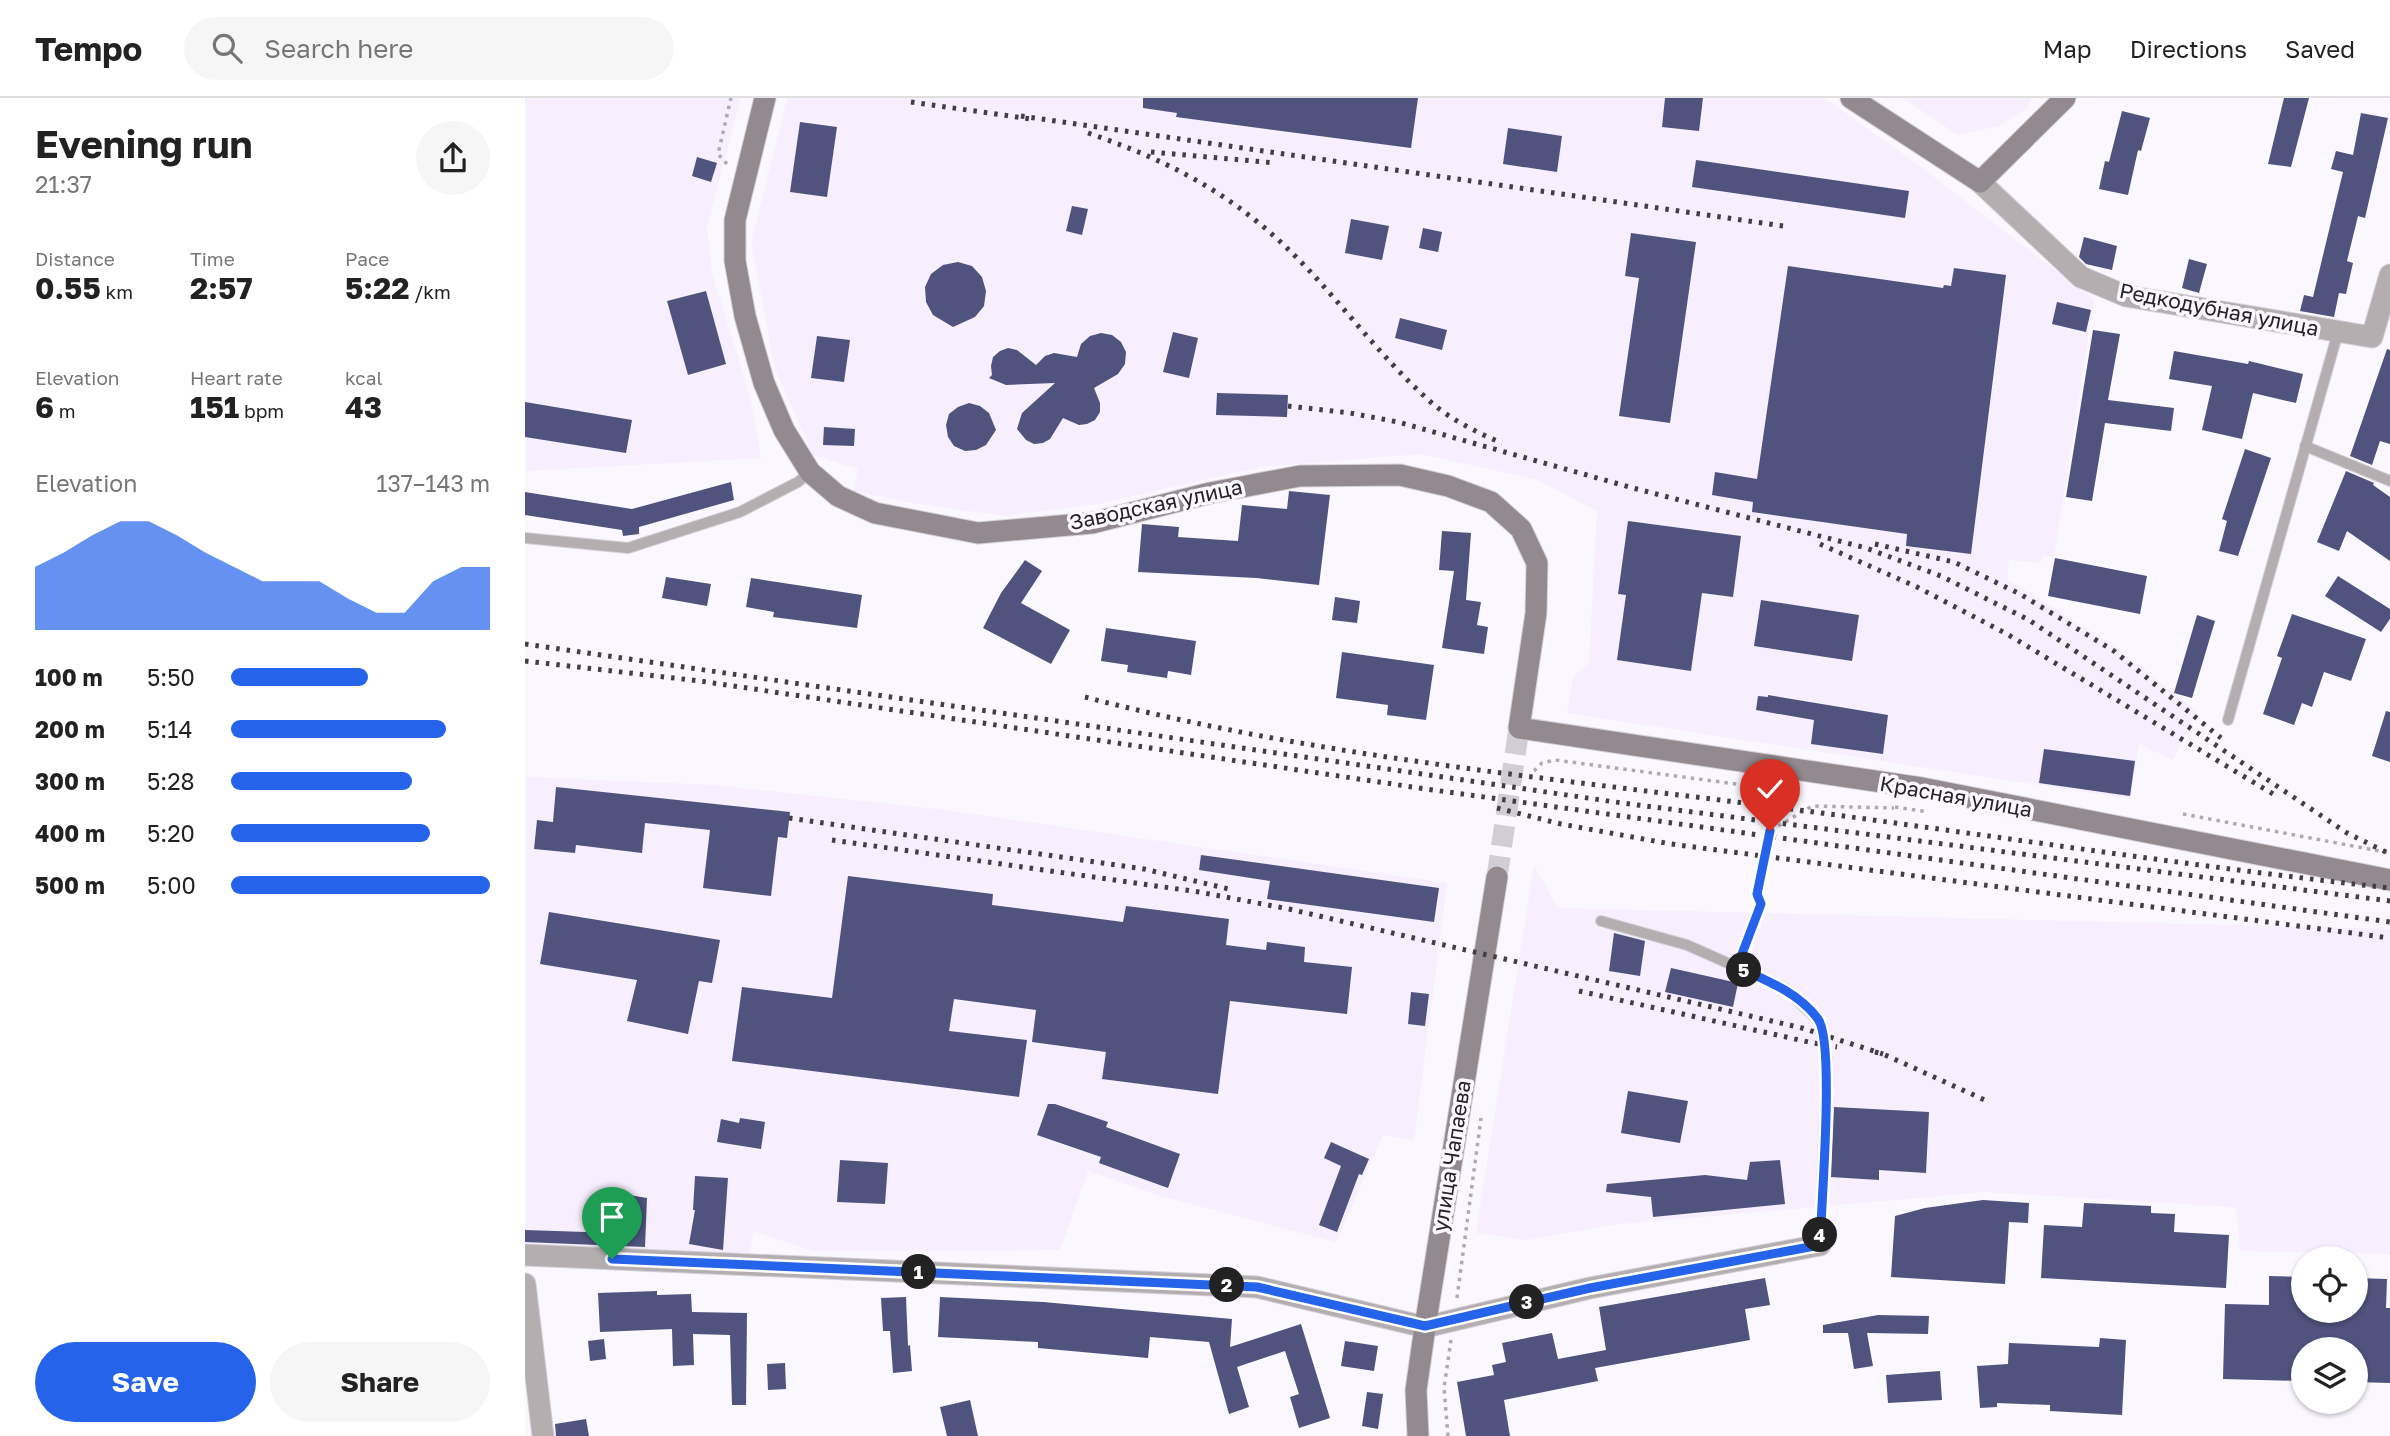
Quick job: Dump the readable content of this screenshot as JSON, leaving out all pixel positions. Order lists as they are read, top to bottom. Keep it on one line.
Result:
{"streets":{"main road":["Заводская улица","Красная улица","улица Чапаева"],"street":["Редкодубная улица"]},"crossings":[["Заводская улица","Красная улица"]],"page":{"header":"Tempo","search":"Search here","nav":["Map","Directions","Saved"],"heading":["Evening run","21:37"],"stats":[["Distance","0.55 km"],["Time","2:57"],["Pace","5:22 /km"],["Elevation","6 m"],["Heart rate","151 bpm"],["kcal","43"]],"chart":["Elevation","137–143 m"],"list":[{"name":"100 m","note":"5:50"},{"name":"200 m","note":"5:14"},{"name":"300 m","note":"5:28"},{"name":"400 m","note":"5:20"},{"name":"500 m","note":"5:00"}],"pins":["5","4","1","2","3"],"buttons":["Save","Share"]}}
